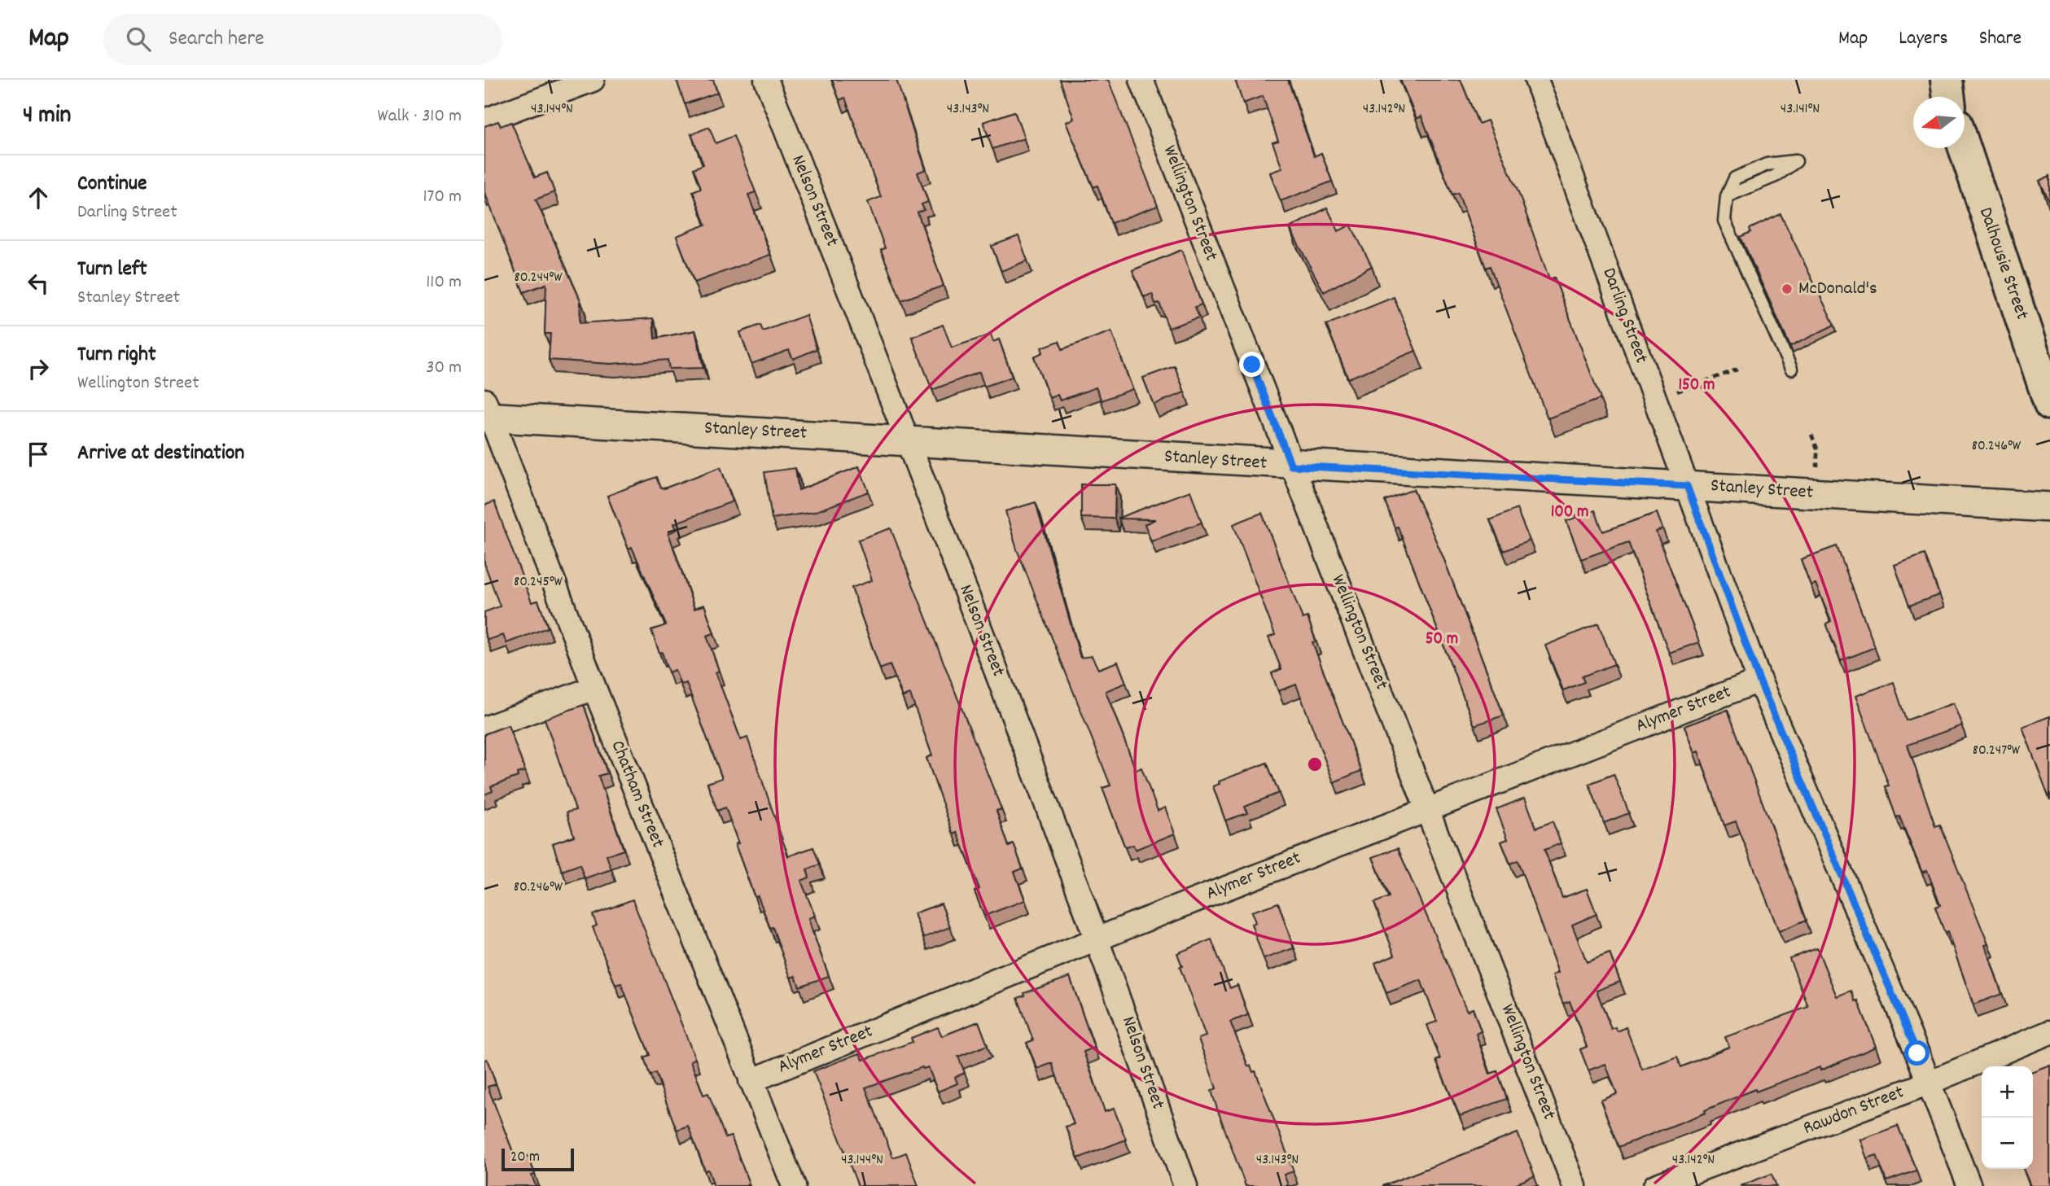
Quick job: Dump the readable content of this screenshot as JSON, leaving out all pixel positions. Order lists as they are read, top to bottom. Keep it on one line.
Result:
{"streets":{"main road":["Dalhousie Street"],"street":["Nelson Street","Wellington Street","Darling Street","Stanley Street","Alymer Street","Chatham Street","Rawdon Street"]},"crossings":[["Nelson Street","Stanley Street"],["Nelson Street","Alymer Street"],["Wellington Street","Stanley Street"],["Wellington Street","Alymer Street"],["Darling Street","Stanley Street"],["Darling Street","Alymer Street"],["Darling Street","Rawdon Street"],["Stanley Street","Chatham Street"],["Alymer Street","Chatham Street"]],"places":["McDonald's"],"scale_bar":"20 m","north":"left","page":{"header":"Map","search":"Search here","nav":["Map","Layers","Share"],"heading":["4 min","Walk · 310 m"],"list":[["Continue","Darling Street","170 m"],["Turn left","Stanley Street","110 m"],["Turn right","Wellington Street","30 m"],"Arrive at destination"],"map_buttons":["+","−"],"scale":"20 m"},"coordinates":["43.144°N","43.143°N","43.142°N","43.141°N","80.244°W","80.246°W","80.245°W","80.247°W"],"rings":["150 m","100 m","50 m"]}
